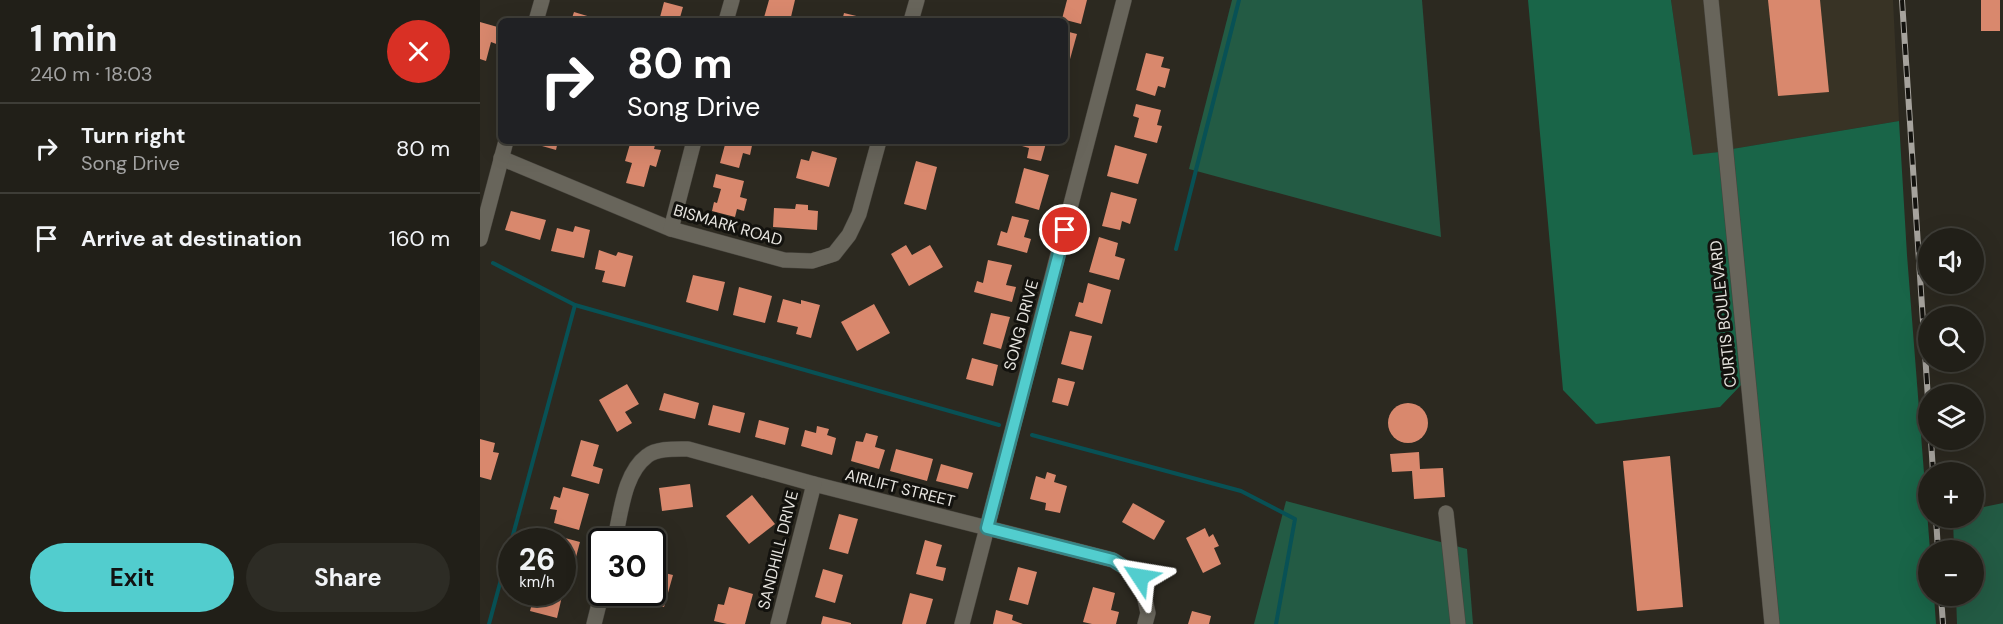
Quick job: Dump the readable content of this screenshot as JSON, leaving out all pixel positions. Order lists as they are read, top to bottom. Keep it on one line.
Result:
{"streets":{"street":["BISMARK ROAD","CURTIS BOULEVARD","SONG DRIVE","AIRLIFT STREET","SANDHILL DRIVE"]},"crossings":[["SONG DRIVE","AIRLIFT STREET"],["AIRLIFT STREET","SANDHILL DRIVE"]],"page":{"heading":["1 min","240 m · 18:03"],"turn":["80 m","Song Drive"],"list":[{"name":"Turn right","note":"Song Drive","value":"80 m"},{"name":"Arrive at destination","value":"160 m"}],"map_buttons":["+","−"],"speed":"26 km/h","limit":"30","buttons":["Exit","Share"]}}
